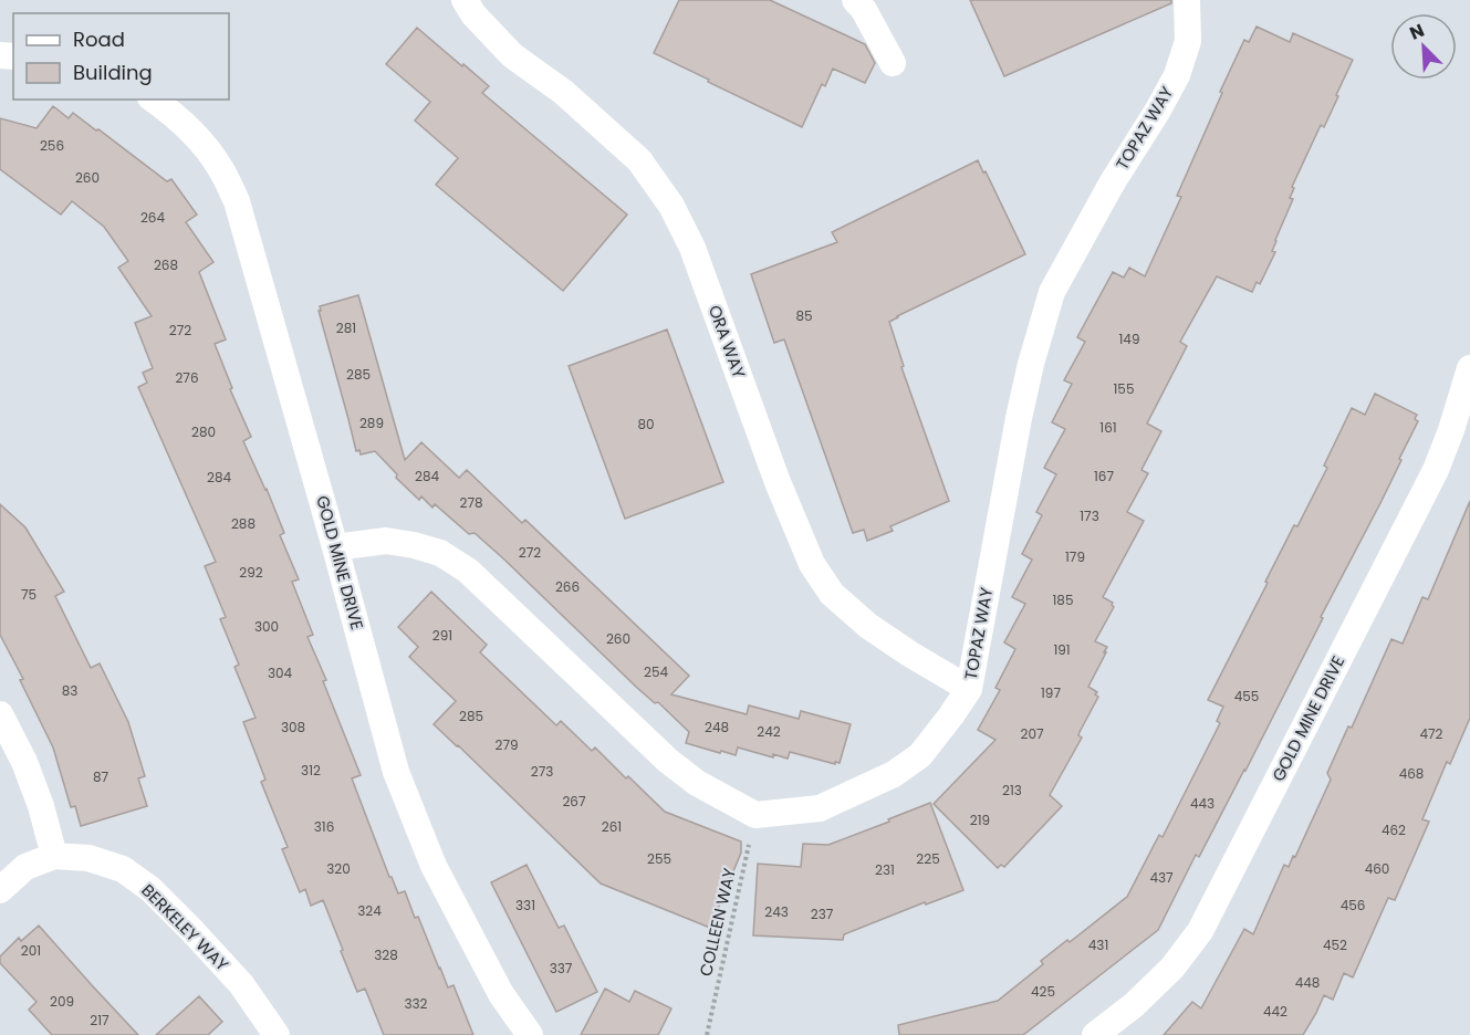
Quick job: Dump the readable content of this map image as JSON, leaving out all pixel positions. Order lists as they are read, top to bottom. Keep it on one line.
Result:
{"streets":{"street":["TOPAZ WAY","ORA WAY","GOLD MINE DRIVE","BERKELEY WAY"],"path":["COLLEEN WAY"]},"crossings":[["TOPAZ WAY","ORA WAY"],["TOPAZ WAY","COLLEEN WAY"]],"house_numbers":["256","260","264","268","85","281","272","149","285","276","155","289","80","161","280","284","167","284","278","173","288","272","179","292","266","75","185","300","291","260","191","254","304","83","197","455","285","308","248","242","207","472","279","312","273","468","87","213","267","443","219","316","261","462","255","225","320","460","231","437","331","456","324","243","237","431","452","201","328","337","448","425","209","332","442","217"],"legend":["Road","Building"],"north":"top left"}
